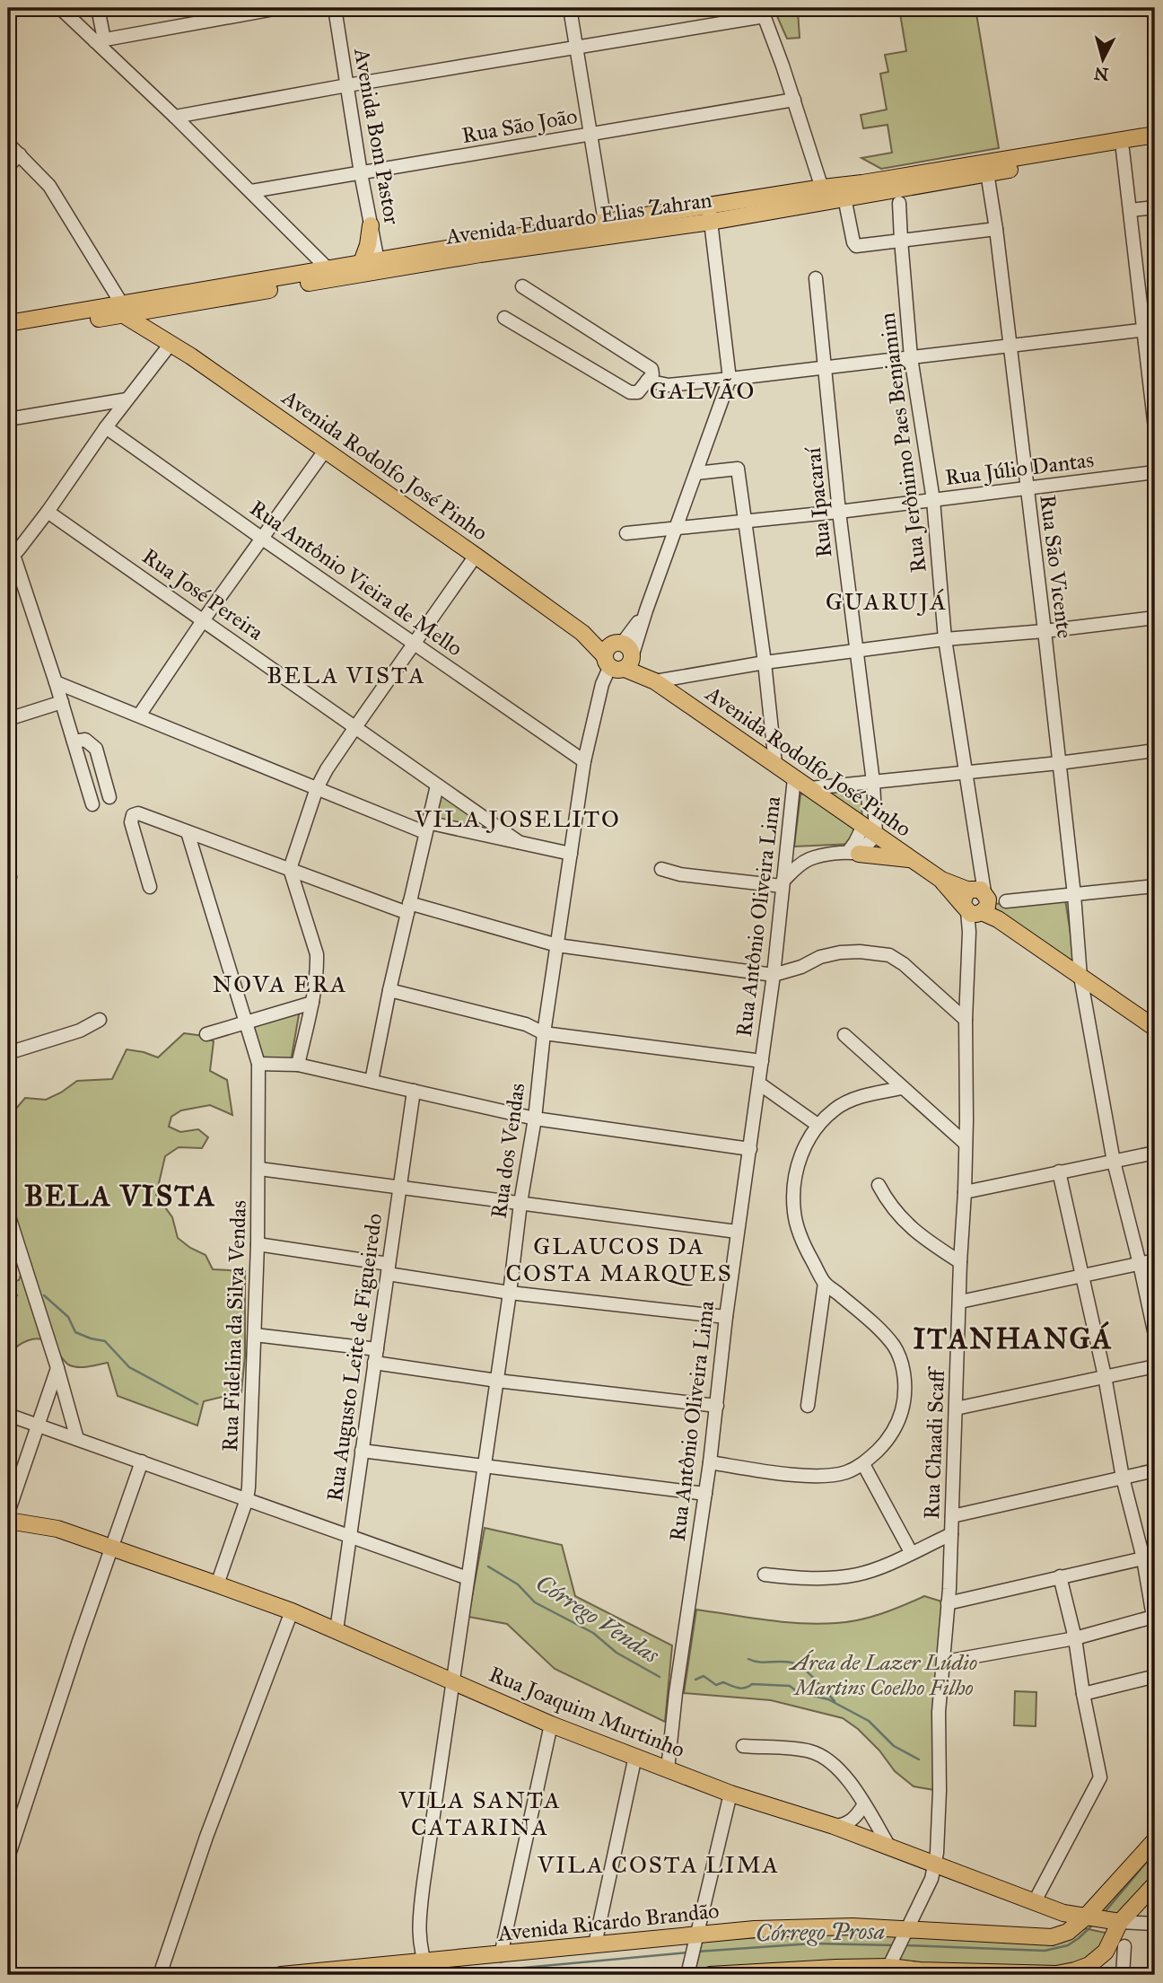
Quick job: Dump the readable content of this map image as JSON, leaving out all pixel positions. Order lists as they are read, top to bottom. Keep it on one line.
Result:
{"streets":{"main road":["Avenida Eduardo Elias Zahran","Avenida Rodolfo José Pinho","Rua Joaquim Murtinho","Avenida Ricardo Brandão"],"street":["Rua São João","Avenida Bom Pastor","Rua Jerônimo Paes Benjamim","Rua Júlio Dantas","Rua Ipacaraí","Rua São Vicente","Rua Antônio Vieira de Mello","Rua José Pereira","Rua Antônio Oliveira Lima","Rua dos Vendas","Rua Fidelina da Silva Vendas","Rua Augusto Leite de Figueiredo","Rua Chaadi Scaff"]},"crossings":[["Rua São João","Avenida Bom Pastor"],["Avenida Bom Pastor","Avenida Eduardo Elias Zahran"],["Avenida Eduardo Elias Zahran","Avenida Rodolfo José Pinho"],["Avenida Eduardo Elias Zahran","Rua São Vicente"],["Rua Jerônimo Paes Benjamim","Avenida Rodolfo José Pinho"],["Rua Jerônimo Paes Benjamim","Rua Júlio Dantas"],["Rua Jerônimo Paes Benjamim","Rua Chaadi Scaff"],["Avenida Rodolfo José Pinho","Rua Ipacaraí"],["Avenida Rodolfo José Pinho","Rua São Vicente"],["Avenida Rodolfo José Pinho","Rua Antônio Oliveira Lima"],["Avenida Rodolfo José Pinho","Rua dos Vendas"],["Avenida Rodolfo José Pinho","Rua Chaadi Scaff"],["Rua Júlio Dantas","Rua Ipacaraí"],["Rua Júlio Dantas","Rua São Vicente"],["Rua Júlio Dantas","Rua dos Vendas"],["Rua Antônio Vieira de Mello","Rua dos Vendas"],["Rua Antônio Oliveira Lima","Rua Joaquim Murtinho"],["Rua dos Vendas","Rua Joaquim Murtinho"],["Rua dos Vendas","Avenida Ricardo Brandão"],["Rua Fidelina da Silva Vendas","Rua Joaquim Murtinho"],["Rua Augusto Leite de Figueiredo","Rua Joaquim Murtinho"],["Rua Chaadi Scaff","Rua Joaquim Murtinho"],["Rua Chaadi Scaff","Avenida Ricardo Brandão"],["Rua Joaquim Murtinho","Avenida Ricardo Brandão"]],"districts":["GALVÃO","GUARUJÁ","BELA VISTA","VILA JOSELITO","NOVA ERA","BELA VISTA","GLAUCOS DA COSTA MARQUES","ITANHANGÁ","VILA SANTA CATARINA","VILA COSTA LIMA"],"water":["Córrego Vendas","Córrego Prosa"],"parks":["Área de Lazer Lúdio Martins Coelho Filho"],"north":"bottom"}
